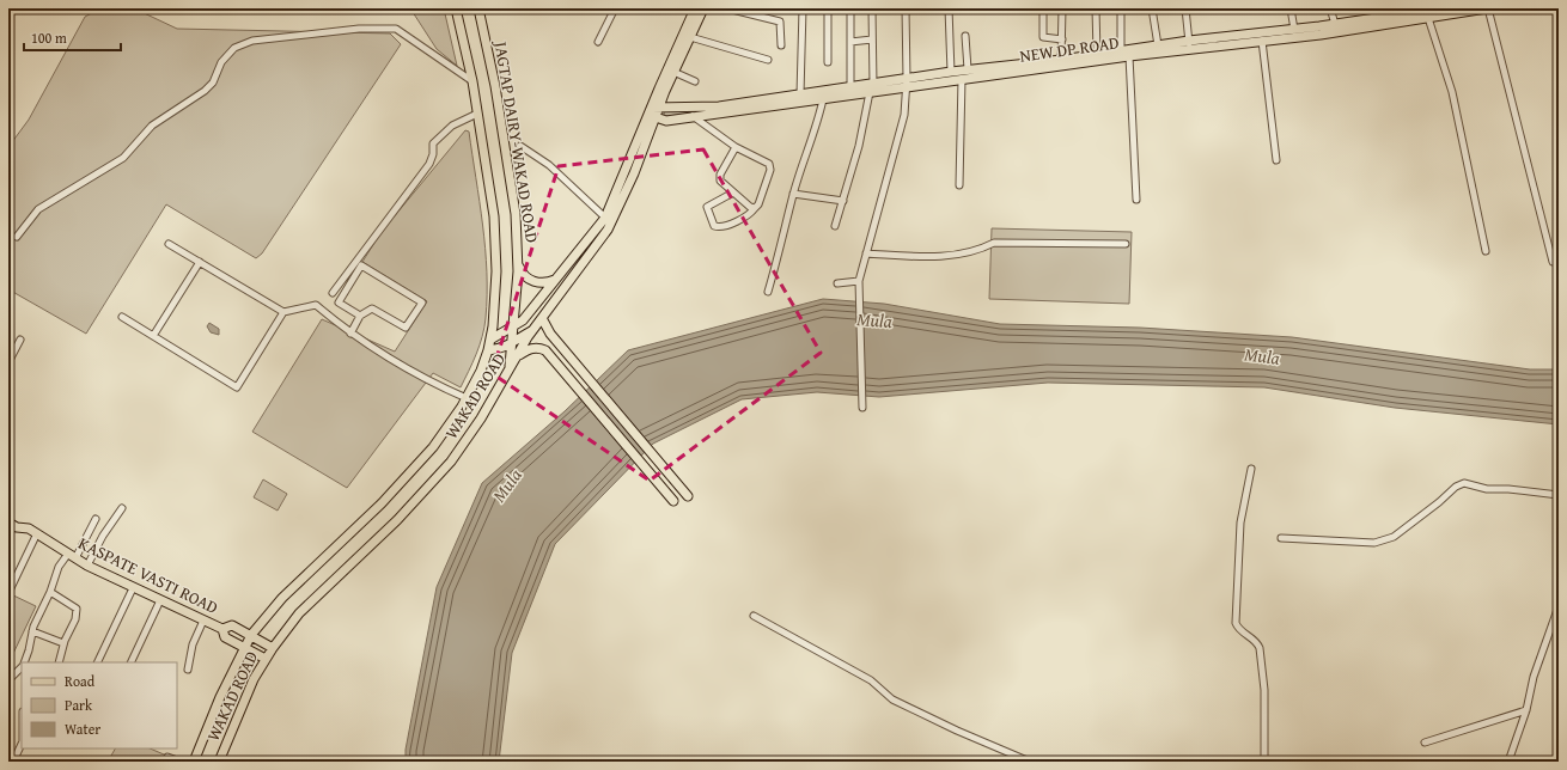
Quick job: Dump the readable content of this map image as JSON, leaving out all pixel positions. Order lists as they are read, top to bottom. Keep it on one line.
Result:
{"streets":{"main road":["NEW DP ROAD","JAGTAP DAIRY-WAKAD ROAD","WAKAD ROAD","KASPATE VASTI ROAD"]},"crossings":[["NEW DP ROAD","WAKAD ROAD"],["JAGTAP DAIRY-WAKAD ROAD","WAKAD ROAD"],["WAKAD ROAD","KASPATE VASTI ROAD"]],"water":["Mula"],"legend":["Road","Park","Water"],"scale_bar":"100 m"}
